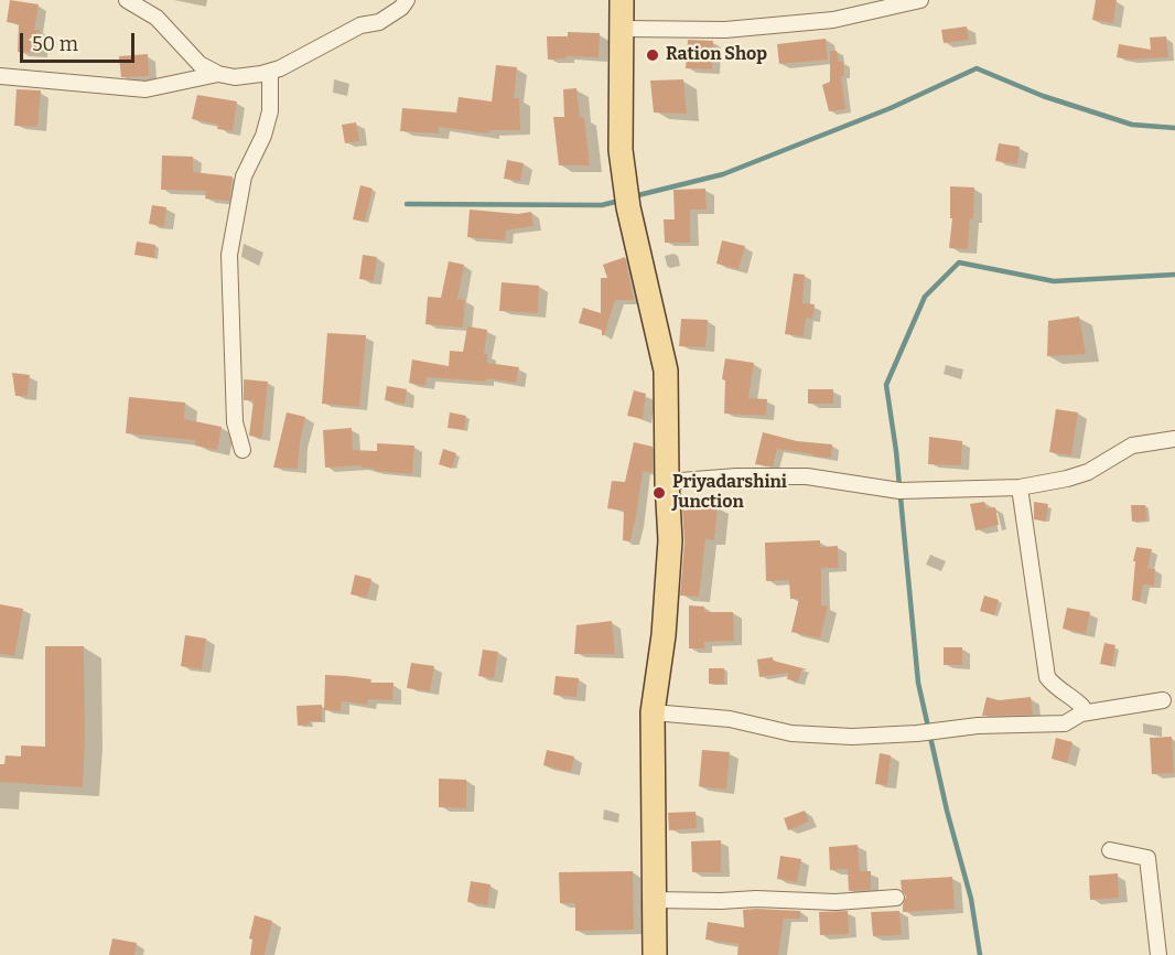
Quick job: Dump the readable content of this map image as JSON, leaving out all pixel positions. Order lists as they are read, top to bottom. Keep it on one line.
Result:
{"places":["Ration Shop","Priyadarshini Junction"],"scale_bar":"50 m"}
